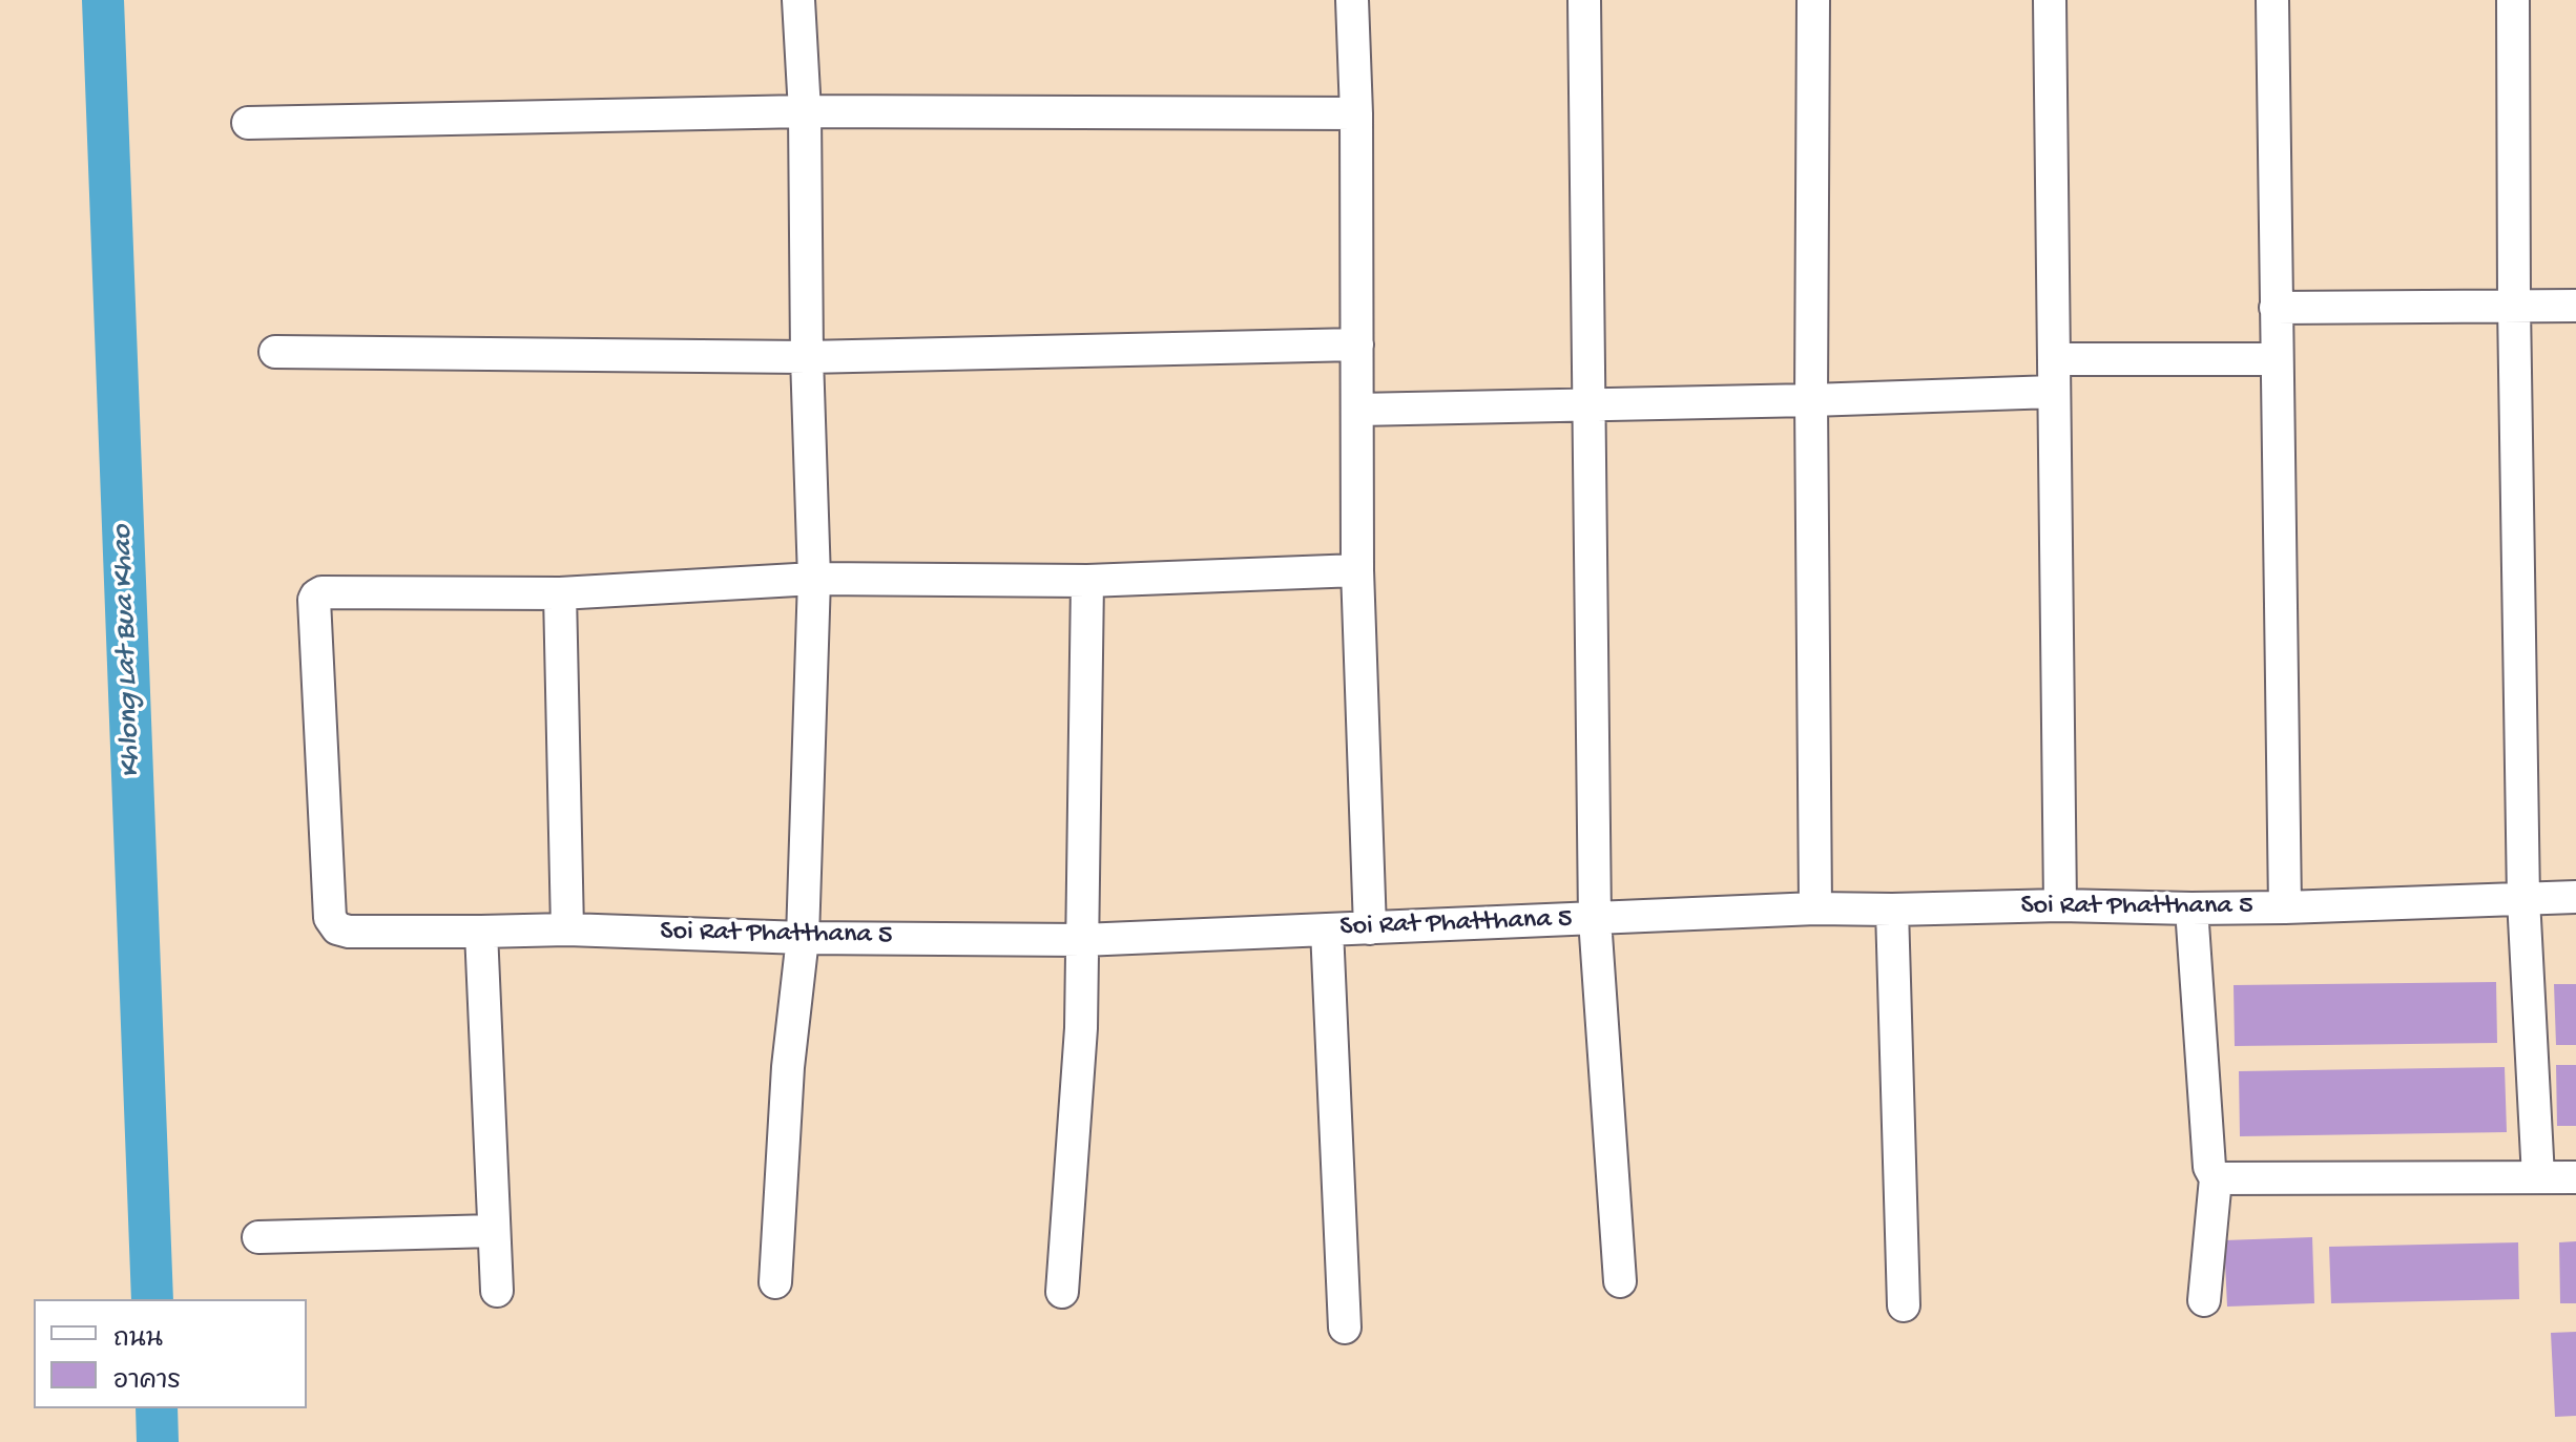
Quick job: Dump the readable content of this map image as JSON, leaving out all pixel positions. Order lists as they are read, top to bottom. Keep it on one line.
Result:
{"streets":{"street":["Soi Rat Phatthana 5"]},"water":["Khlong Lat Bua Khao"],"legend":["ถนน","อาคาร"]}
